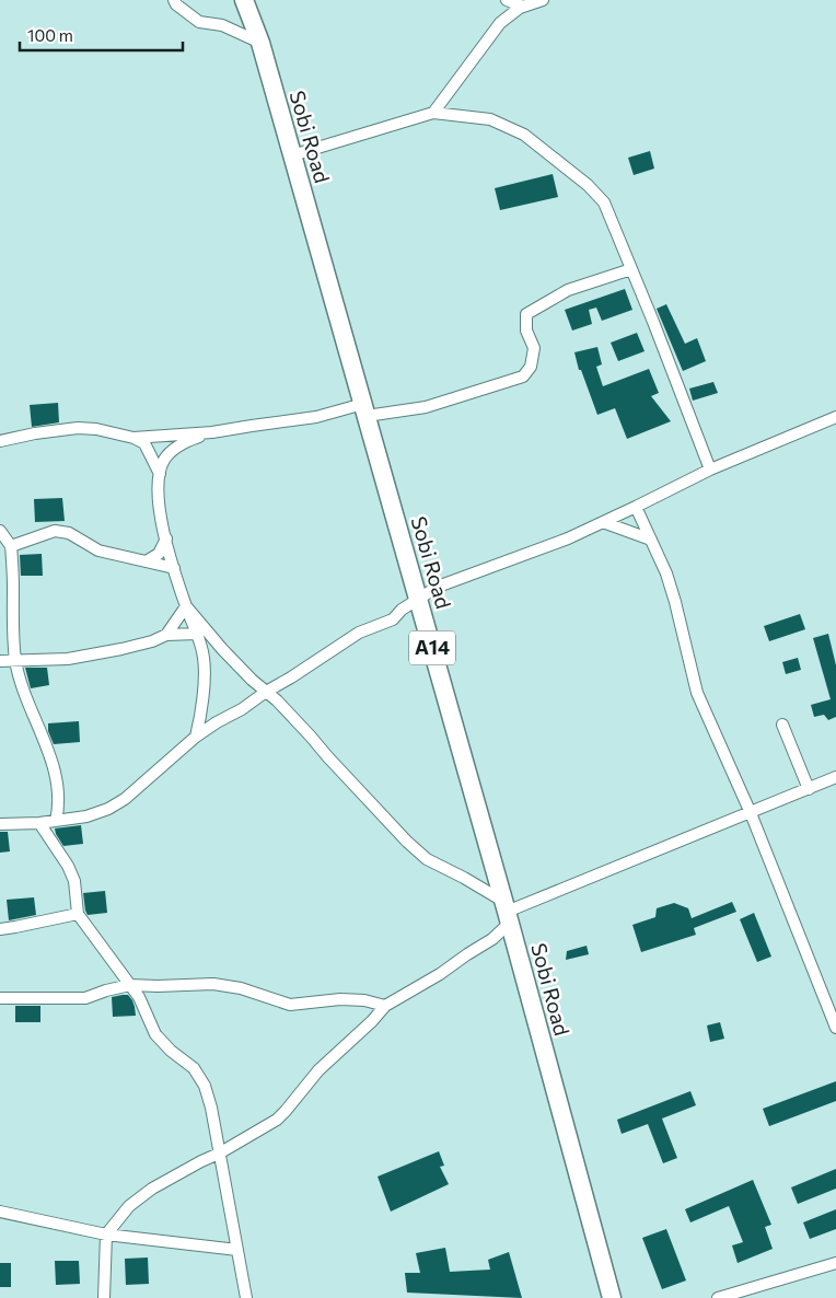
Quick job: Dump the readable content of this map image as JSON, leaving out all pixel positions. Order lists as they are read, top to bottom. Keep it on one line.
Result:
{"streets":{"highway":["Sobi Road","A14"]},"scale_bar":"100 m"}
